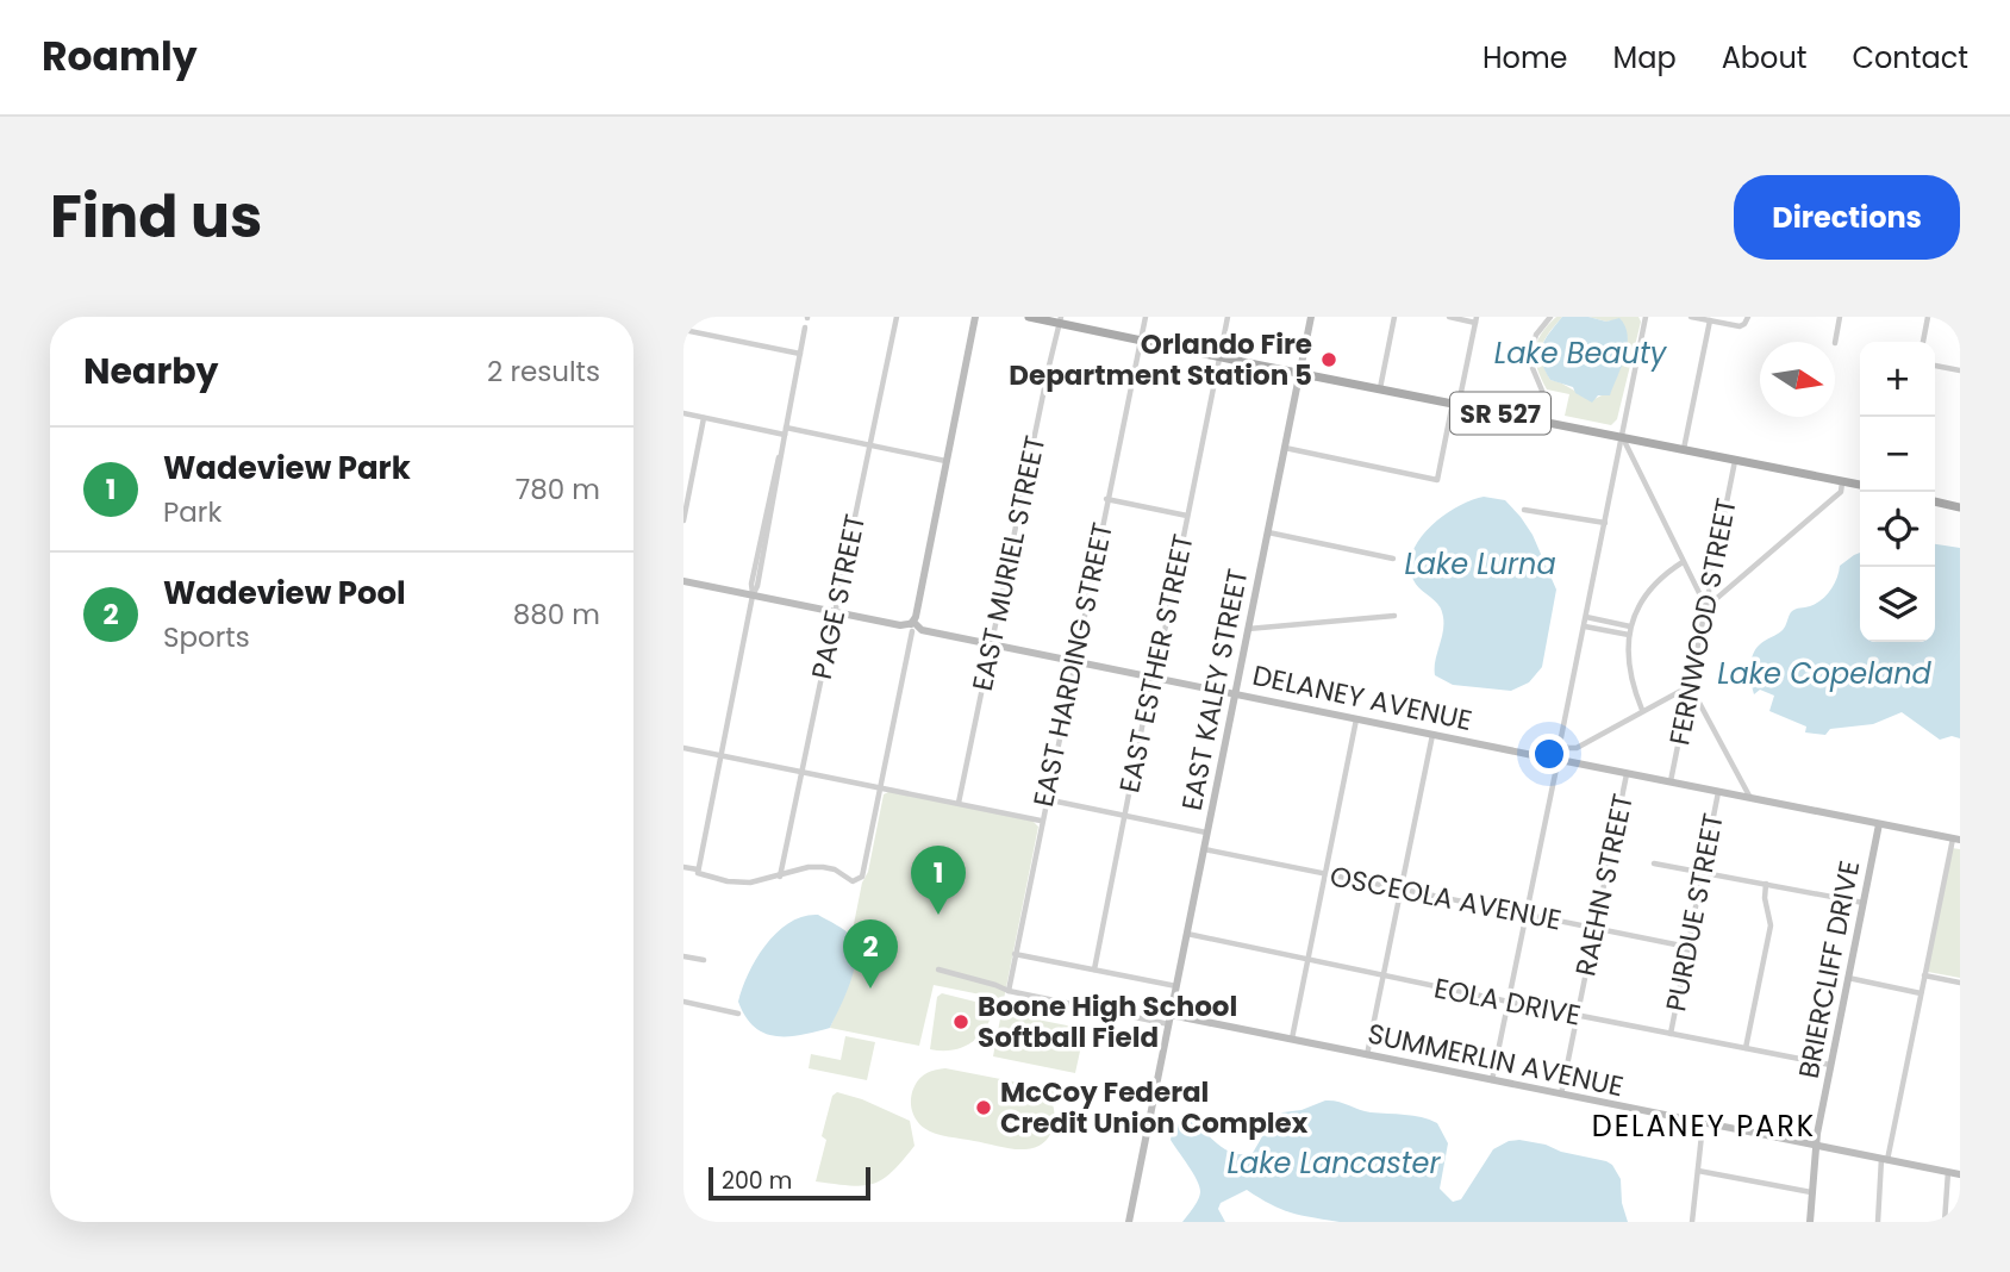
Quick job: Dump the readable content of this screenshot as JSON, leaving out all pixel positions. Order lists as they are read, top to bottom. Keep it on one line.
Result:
{"streets":{"main road":["SR 527"],"street":["EAST MURIEL STREET","PAGE STREET","FERNWOOD STREET","EAST ESTHER STREET","EAST HARDING STREET","EAST KALEY STREET","DELANEY AVENUE","RAEHN STREET","OSCEOLA AVENUE","PURDUE STREET","BRIERCLIFF DRIVE","EOLA DRIVE","SUMMERLIN AVENUE"]},"crossings":[["SR 527","EAST MURIEL STREET"],["SR 527","FERNWOOD STREET"],["SR 527","EAST ESTHER STREET"],["SR 527","EAST HARDING STREET"],["SR 527","EAST KALEY STREET"],["EAST MURIEL STREET","DELANEY AVENUE"],["PAGE STREET","DELANEY AVENUE"],["FERNWOOD STREET","DELANEY AVENUE"],["EAST ESTHER STREET","DELANEY AVENUE"],["EAST HARDING STREET","DELANEY AVENUE"],["EAST KALEY STREET","DELANEY AVENUE"],["EAST KALEY STREET","OSCEOLA AVENUE"],["EAST KALEY STREET","EOLA DRIVE"],["EAST KALEY STREET","SUMMERLIN AVENUE"],["DELANEY AVENUE","RAEHN STREET"],["DELANEY AVENUE","PURDUE STREET"],["DELANEY AVENUE","BRIERCLIFF DRIVE"],["RAEHN STREET","OSCEOLA AVENUE"],["RAEHN STREET","EOLA DRIVE"],["RAEHN STREET","SUMMERLIN AVENUE"],["OSCEOLA AVENUE","PURDUE STREET"],["PURDUE STREET","EOLA DRIVE"],["BRIERCLIFF DRIVE","EOLA DRIVE"],["BRIERCLIFF DRIVE","SUMMERLIN AVENUE"]],"districts":["DELANEY PARK"],"water":["Lake Beauty","Lake Lurna","Lake Copeland","Lake Lancaster"],"places":["Orlando Fire Department Station 5","Boone High School Softball Field","McCoy Federal Credit Union Complex"],"scale_bar":"200 m","north":"right","page":{"header":"Roamly","nav":["Home","Map","About","Contact"],"title":"Find us","buttons":"Directions","heading":["Nearby","2 results"],"map_buttons":["+","−"],"list":[{"mark":"1","name":"Wadeview Park","note":"Park","value":"780 m"},{"mark":"2","name":"Wadeview Pool","note":"Sports","value":"880 m"}],"pins":["1","2"],"scale":"200 m"}}
